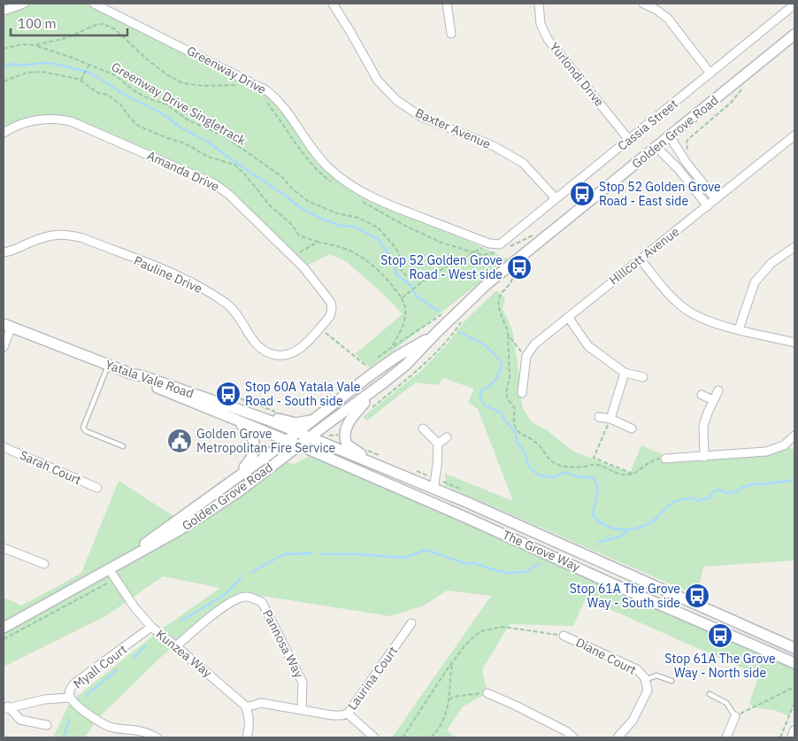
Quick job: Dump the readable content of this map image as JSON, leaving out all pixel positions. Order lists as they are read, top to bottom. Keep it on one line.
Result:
{"streets":{"main road":["Golden Grove Road","Yatala Vale Road","The Grove Way"],"street":["Greenway Drive","Yurlondi Drive","Cassia Street","Baxter Avenue","Amanda Drive","Hillcott Avenue","Pauline Drive","Sarah Court","Pannosa Way","Kunzea Way","Diane Court","Myall Court","Laurina Court"],"path":["Greenway Drive Singletrack"]},"crossings":[["Greenway Drive","Cassia Street"],["Yurlondi Drive","Cassia Street"],["Cassia Street","Baxter Avenue"],["Golden Grove Road","Yatala Vale Road"],["Golden Grove Road","The Grove Way"],["Golden Grove Road","Kunzea Way"],["Amanda Drive","Pauline Drive"],["Yatala Vale Road","The Grove Way"],["Pannosa Way","Kunzea Way"],["Pannosa Way","Laurina Court"],["Kunzea Way","Myall Court"],["Kunzea Way","Laurina Court"]],"places":{"bus stop":["Stop 52 Golden Grove Road - East side","Stop 52 Golden Grove Road - West side","Stop 60A Yatala Vale Road - South side","Stop 61A The Grove Way - South side","Stop 61A The Grove Way - North side"],"public building":["Golden Grove Metropolitan Fire Service"]},"scale_bar":"100 m"}
